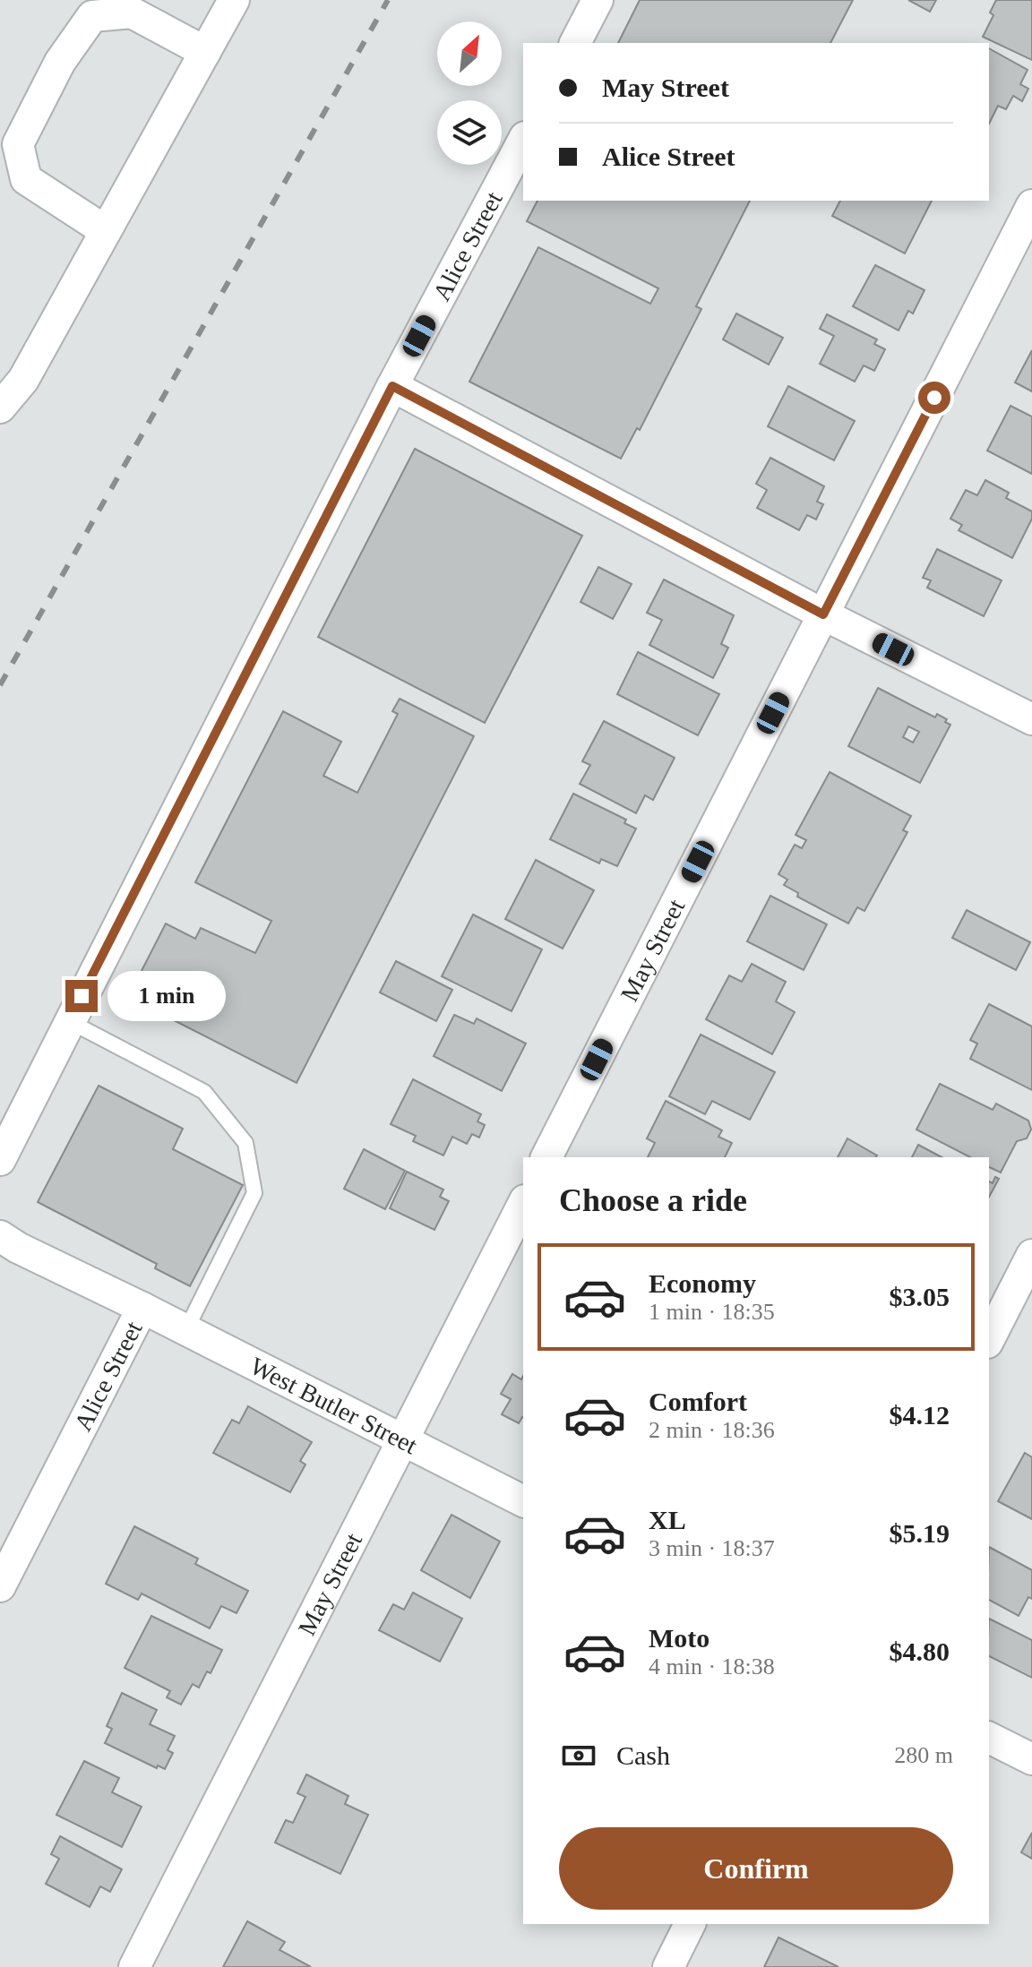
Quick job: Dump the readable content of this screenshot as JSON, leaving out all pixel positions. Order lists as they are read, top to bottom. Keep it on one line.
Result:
{"streets":{"street":["Alice Street","May Street","West Butler Street"]},"crossings":[["Alice Street","West Butler Street"],["May Street","West Butler Street"]],"north":"top right","page":{"banner":["May Street","Alice Street"],"bubble":"1 min","heading":"Choose a ride","list":[{"name":"Economy","note":"1 min · 18:35","value":"$3.05"},{"name":"Comfort","note":"2 min · 18:36","value":"$4.12"},{"name":"XL","note":"3 min · 18:37","value":"$5.19"},{"name":"Moto","note":"4 min · 18:38","value":"$4.80"}],"pay":["Cash","280 m"],"buttons":"Confirm"}}
